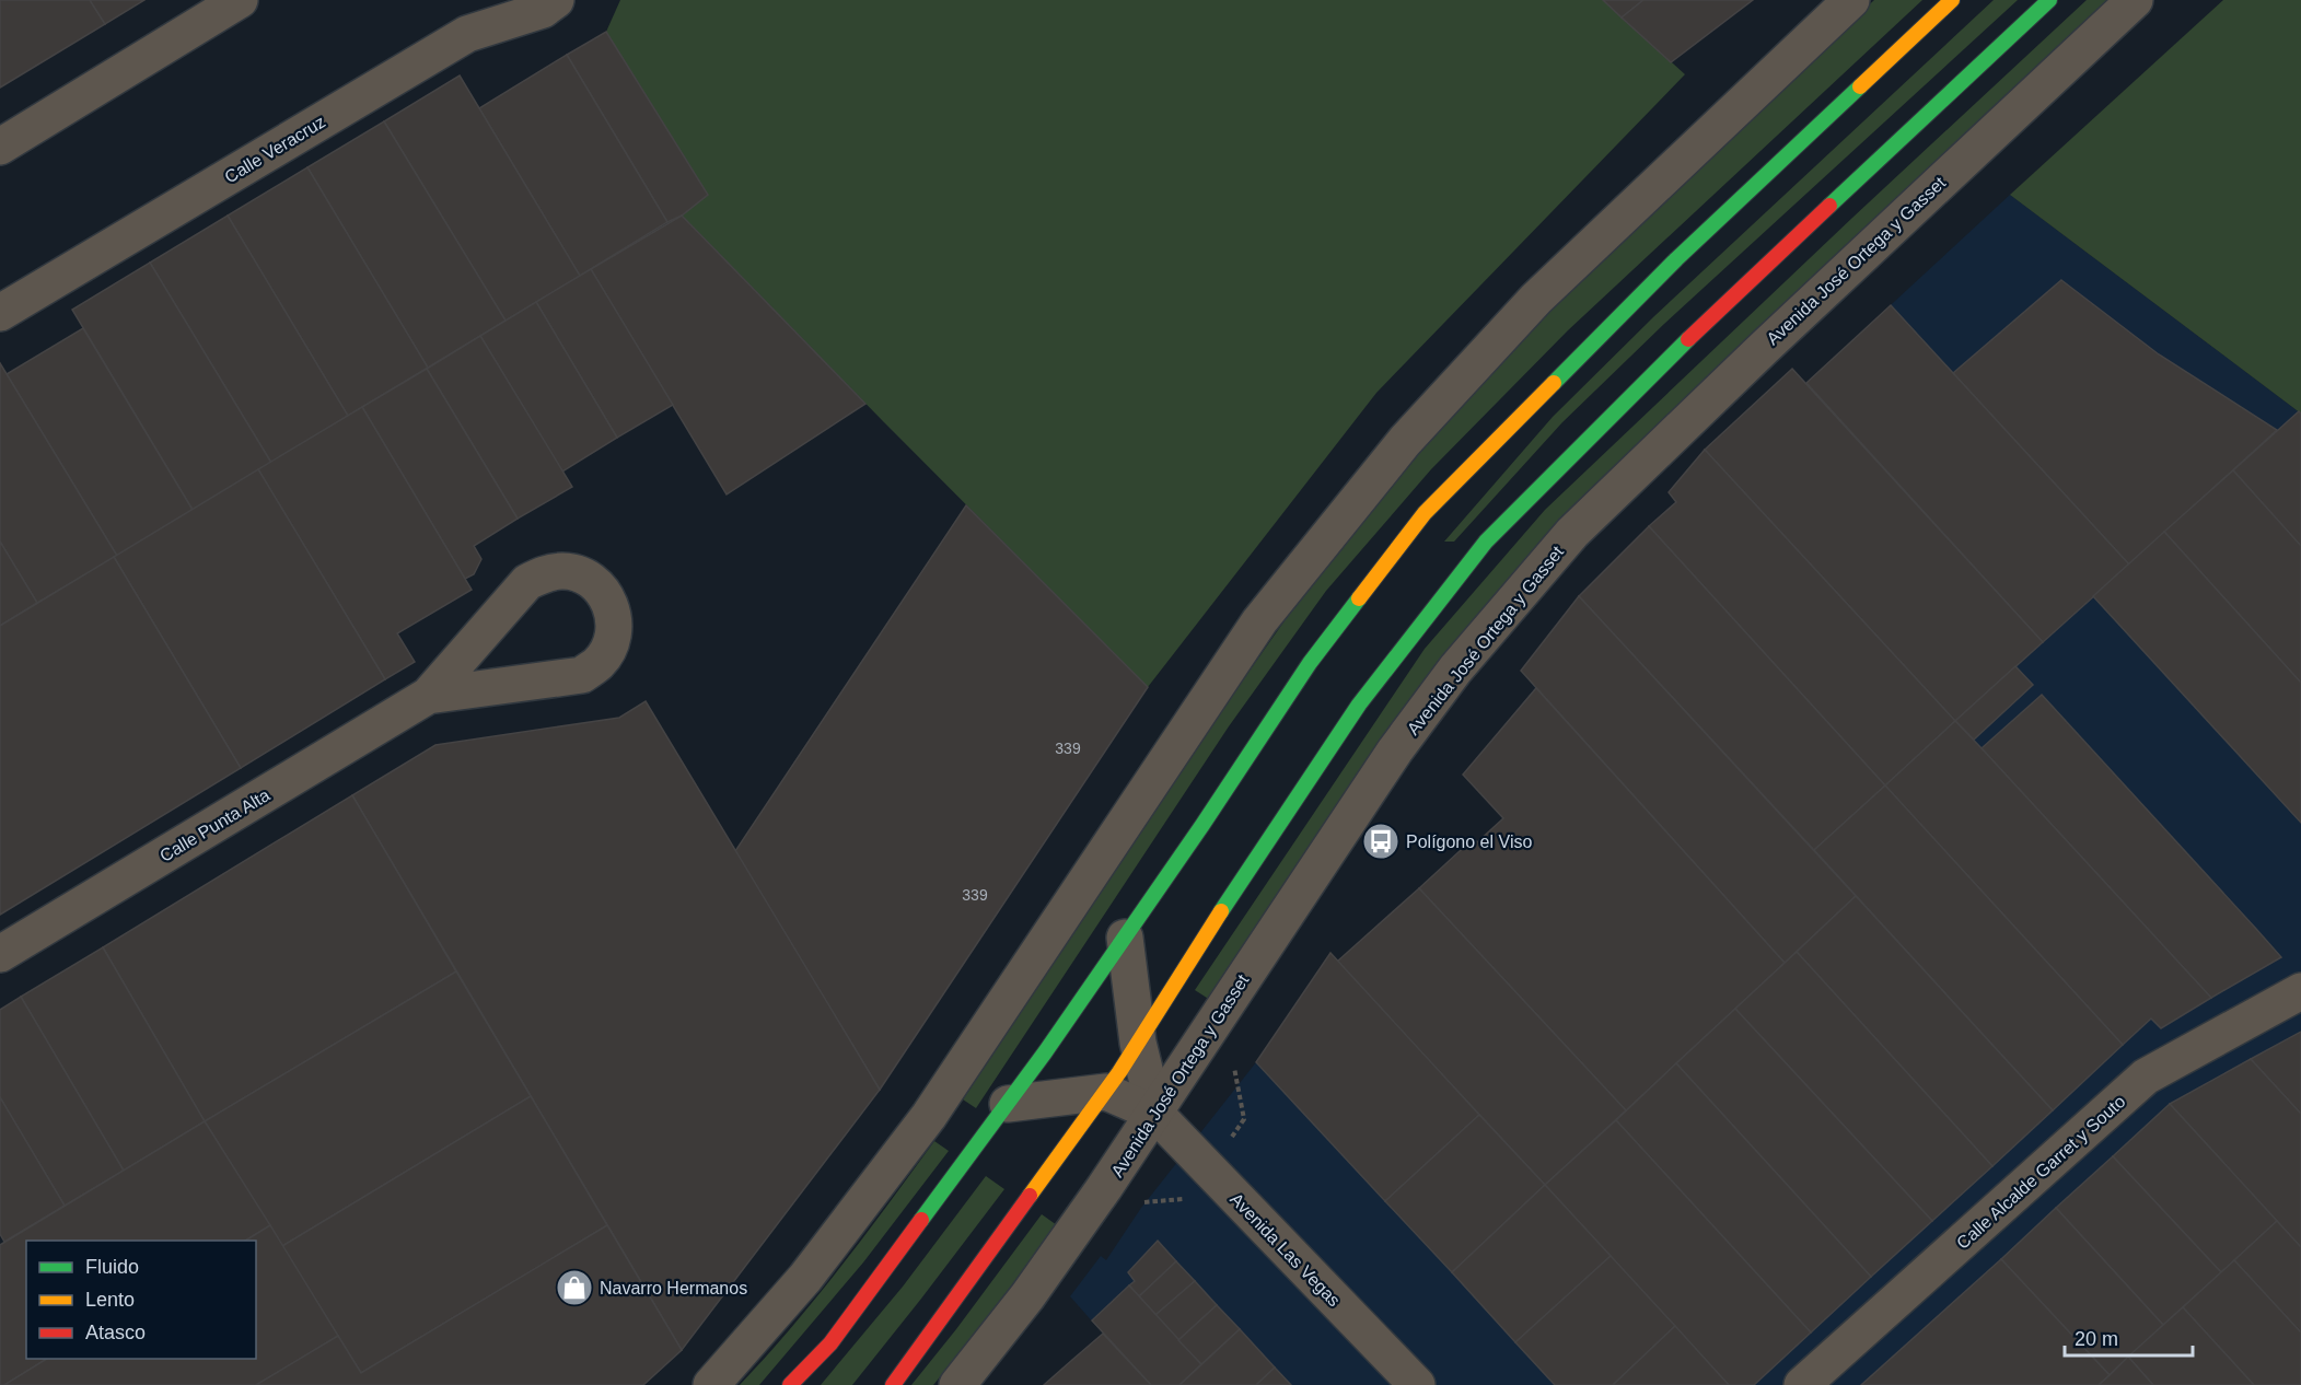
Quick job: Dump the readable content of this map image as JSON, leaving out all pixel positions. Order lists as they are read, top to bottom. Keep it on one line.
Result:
{"streets":{"street":["Calle Veracruz","Avenida José Ortega y Gasset","Calle Punta Alta","Calle Alcalde Garret y Souto","Avenida Las Vegas"]},"crossings":[["Avenida José Ortega y Gasset","Avenida Las Vegas"]],"places":{"bus stop":["Polígono el Viso"],"shop":["Navarro Hermanos"]},"house_numbers":["339","339"],"legend":["Fluido","Lento","Atasco"],"scale_bar":"20 m"}
